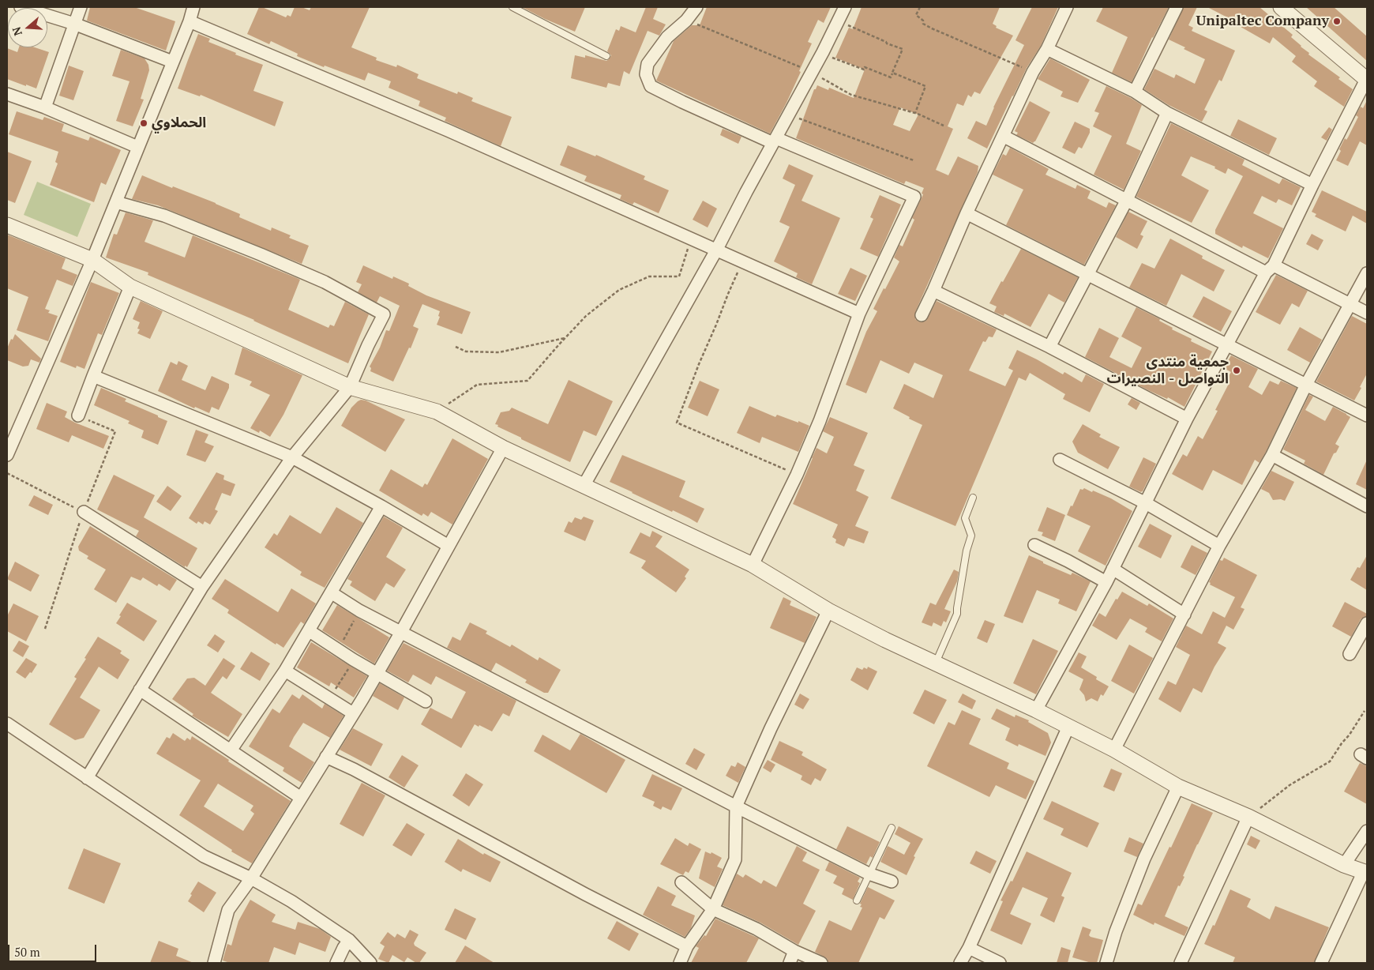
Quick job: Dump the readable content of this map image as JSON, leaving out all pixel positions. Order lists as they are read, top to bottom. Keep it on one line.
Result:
{"places":["Unipaltec Company","الحملاوي","جمعية منتدى التواصل - النصيرات"],"scale_bar":"50 m","north":"left"}
